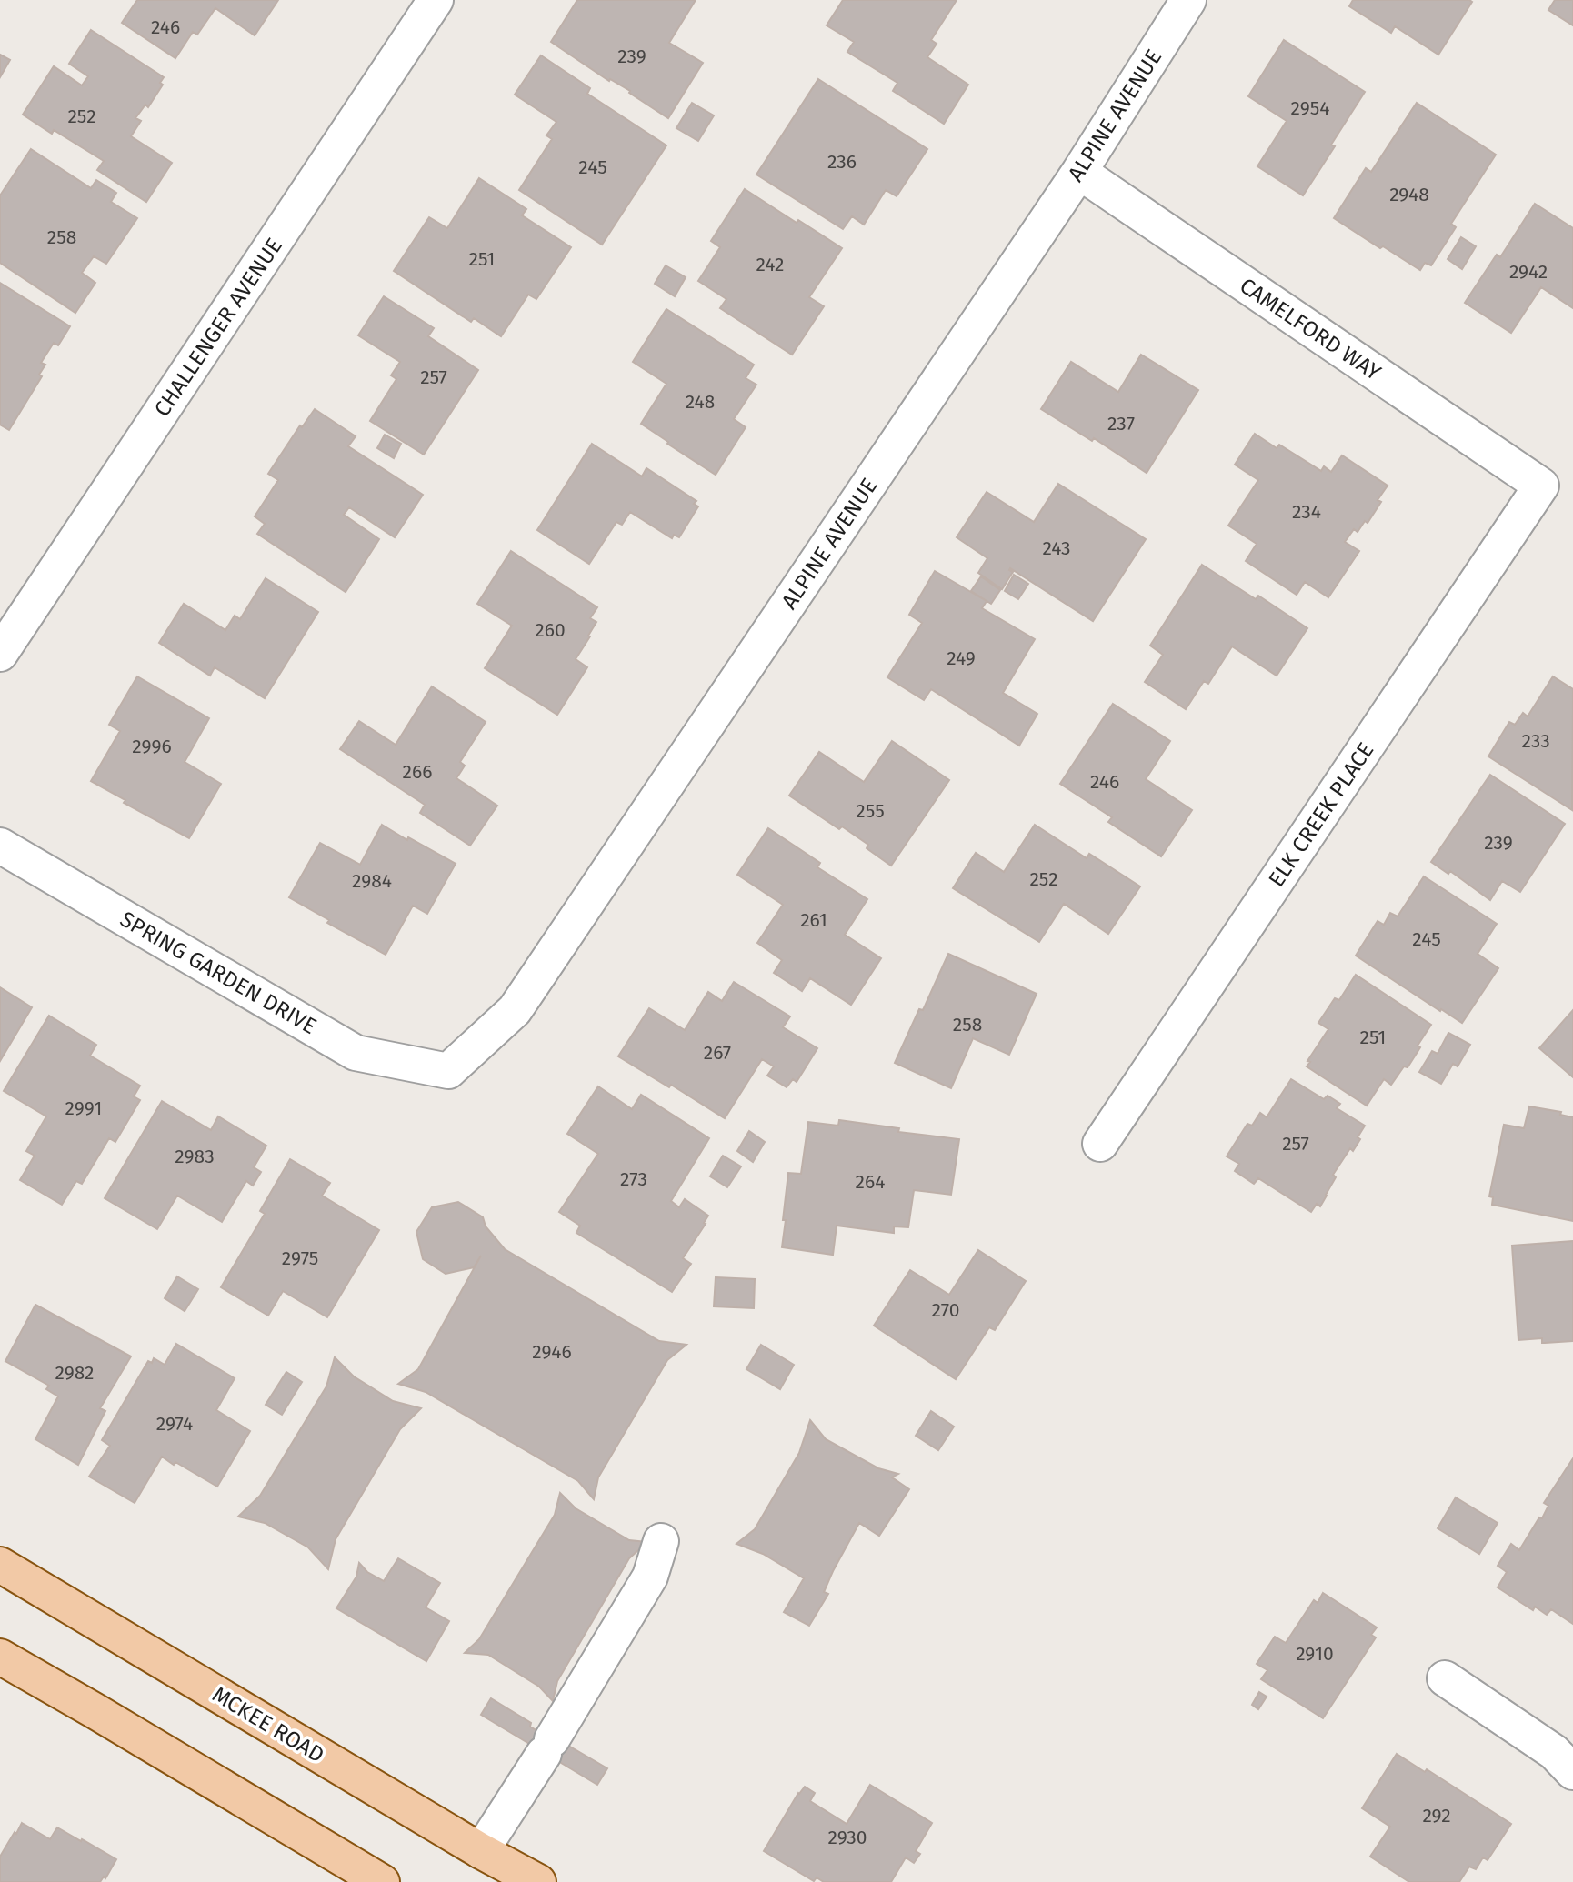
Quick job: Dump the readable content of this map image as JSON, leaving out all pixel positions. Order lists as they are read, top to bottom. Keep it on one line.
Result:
{"streets":{"main road":["MCKEE ROAD"],"street":["ALPINE AVENUE","CHALLENGER AVENUE","CAMELFORD WAY","ELK CREEK PLACE","SPRING GARDEN DRIVE"]},"crossings":[["ALPINE AVENUE","CAMELFORD WAY"],["ALPINE AVENUE","SPRING GARDEN DRIVE"],["CAMELFORD WAY","ELK CREEK PLACE"]],"house_numbers":["246","239","2954","252","236","245","2948","258","251","242","2942","257","248","237","234","243","260","249","233","2996","266","246","255","239","252","2984","261","245","258","251","267","2991","257","2983","273","264","2975","270","2946","2982","2974","2910","292","2930"]}
